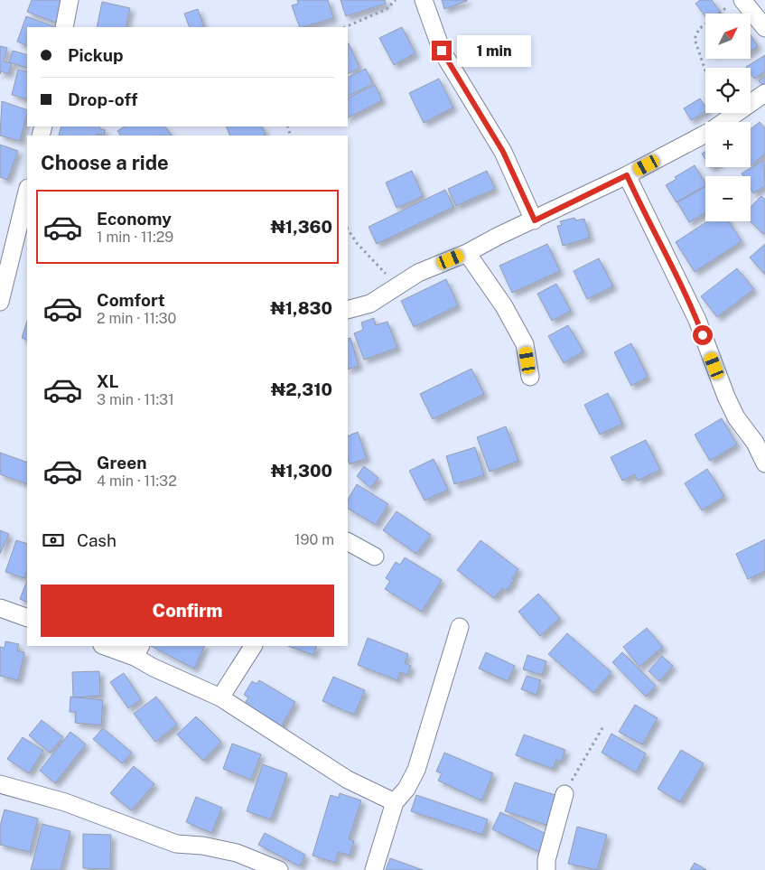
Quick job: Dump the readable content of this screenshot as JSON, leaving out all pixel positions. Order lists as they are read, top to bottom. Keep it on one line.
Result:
{"north":"top right","page":{"map_buttons":["+","−"],"banner":["Pickup","Drop-off"],"bubble":"1 min","heading":"Choose a ride","list":[{"name":"Economy","note":"1 min · 11:29","value":"₦1,360"},{"name":"Comfort","note":"2 min · 11:30","value":"₦1,830"},{"name":"XL","note":"3 min · 11:31","value":"₦2,310"},{"name":"Green","note":"4 min · 11:32","value":"₦1,300"}],"pay":["Cash","190 m"],"buttons":"Confirm"}}
